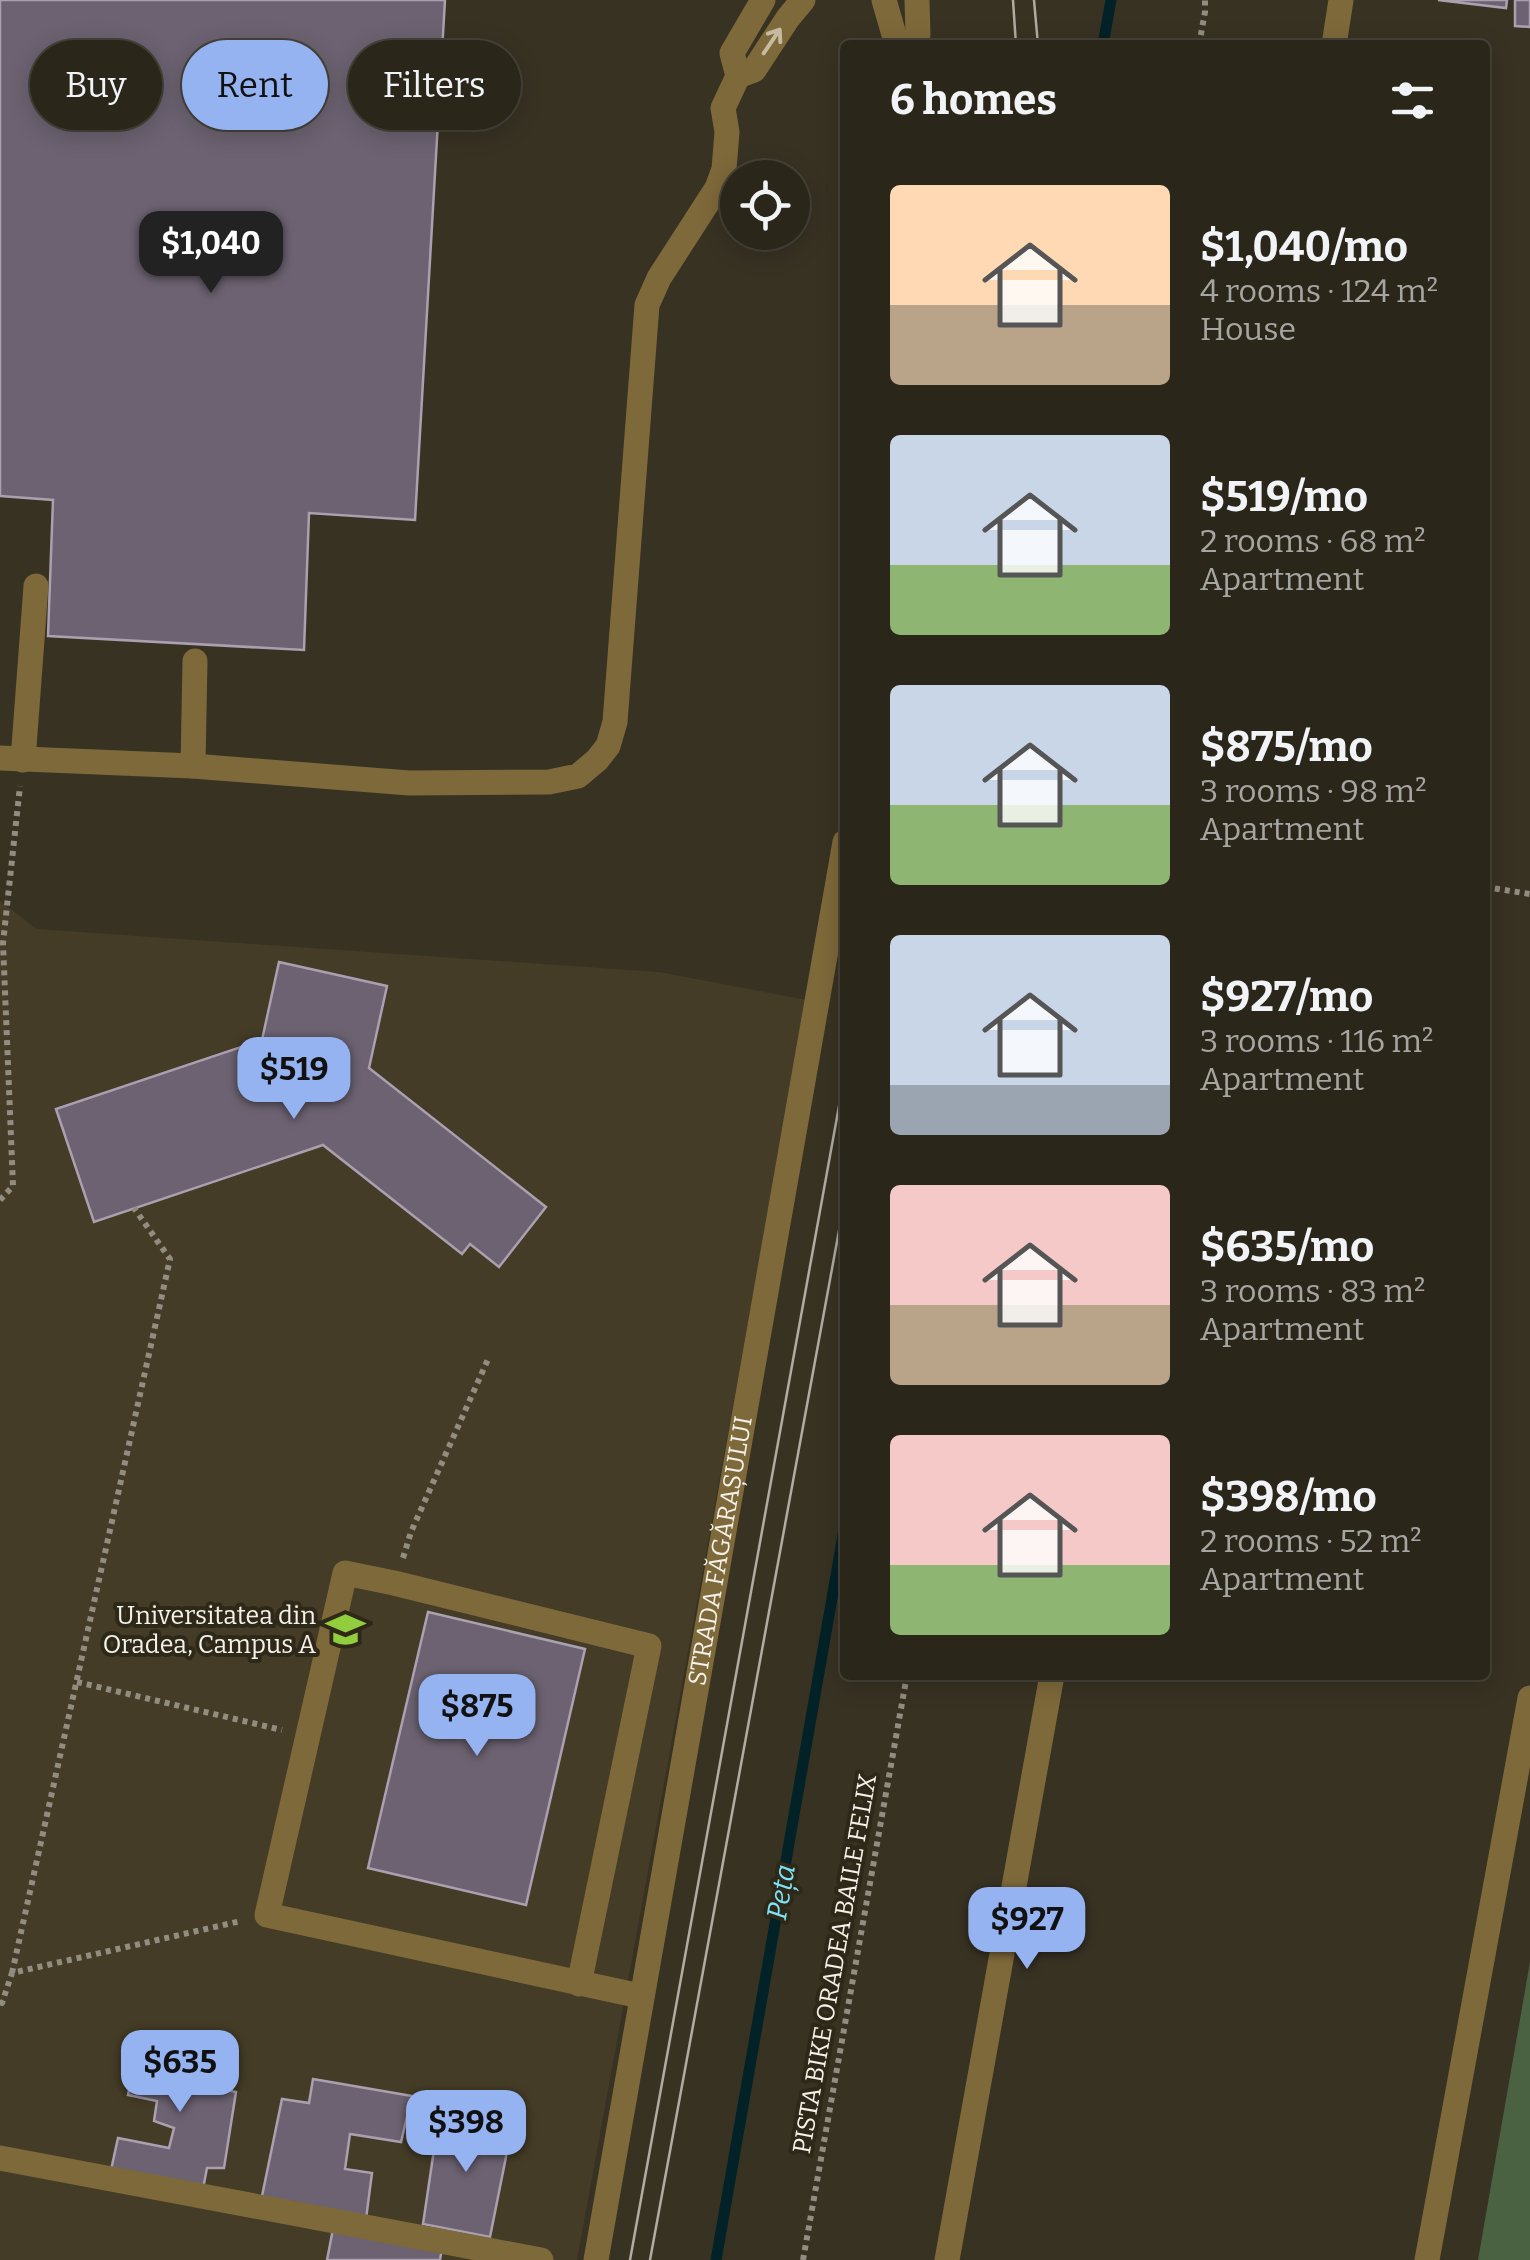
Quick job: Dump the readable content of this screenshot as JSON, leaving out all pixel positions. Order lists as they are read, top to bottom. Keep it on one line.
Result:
{"streets":{"street":["STRADA FĂGĂRAȘULUI"],"path":["PISTA BIKE ORADEA BAILE FELIX"]},"water":["Peța"],"places":{"school or university":["Universitatea din Oradea, Campus A"]},"page":{"chip":["Buy","Rent","Filters"],"heading":"6 homes","list":[{"name":"$1,040/mo","note":"4 rooms · 124 m² · House"},{"name":"$519/mo","note":"2 rooms · 68 m² · Apartment"},{"name":"$875/mo","note":"3 rooms · 98 m² · Apartment"},{"name":"$927/mo","note":"3 rooms · 116 m² · Apartment"},{"name":"$635/mo","note":"3 rooms · 83 m² · Apartment"},{"name":"$398/mo","note":"2 rooms · 52 m² · Apartment"}],"price":["$1,040","$519","$875","$927","$635","$398"]}}
